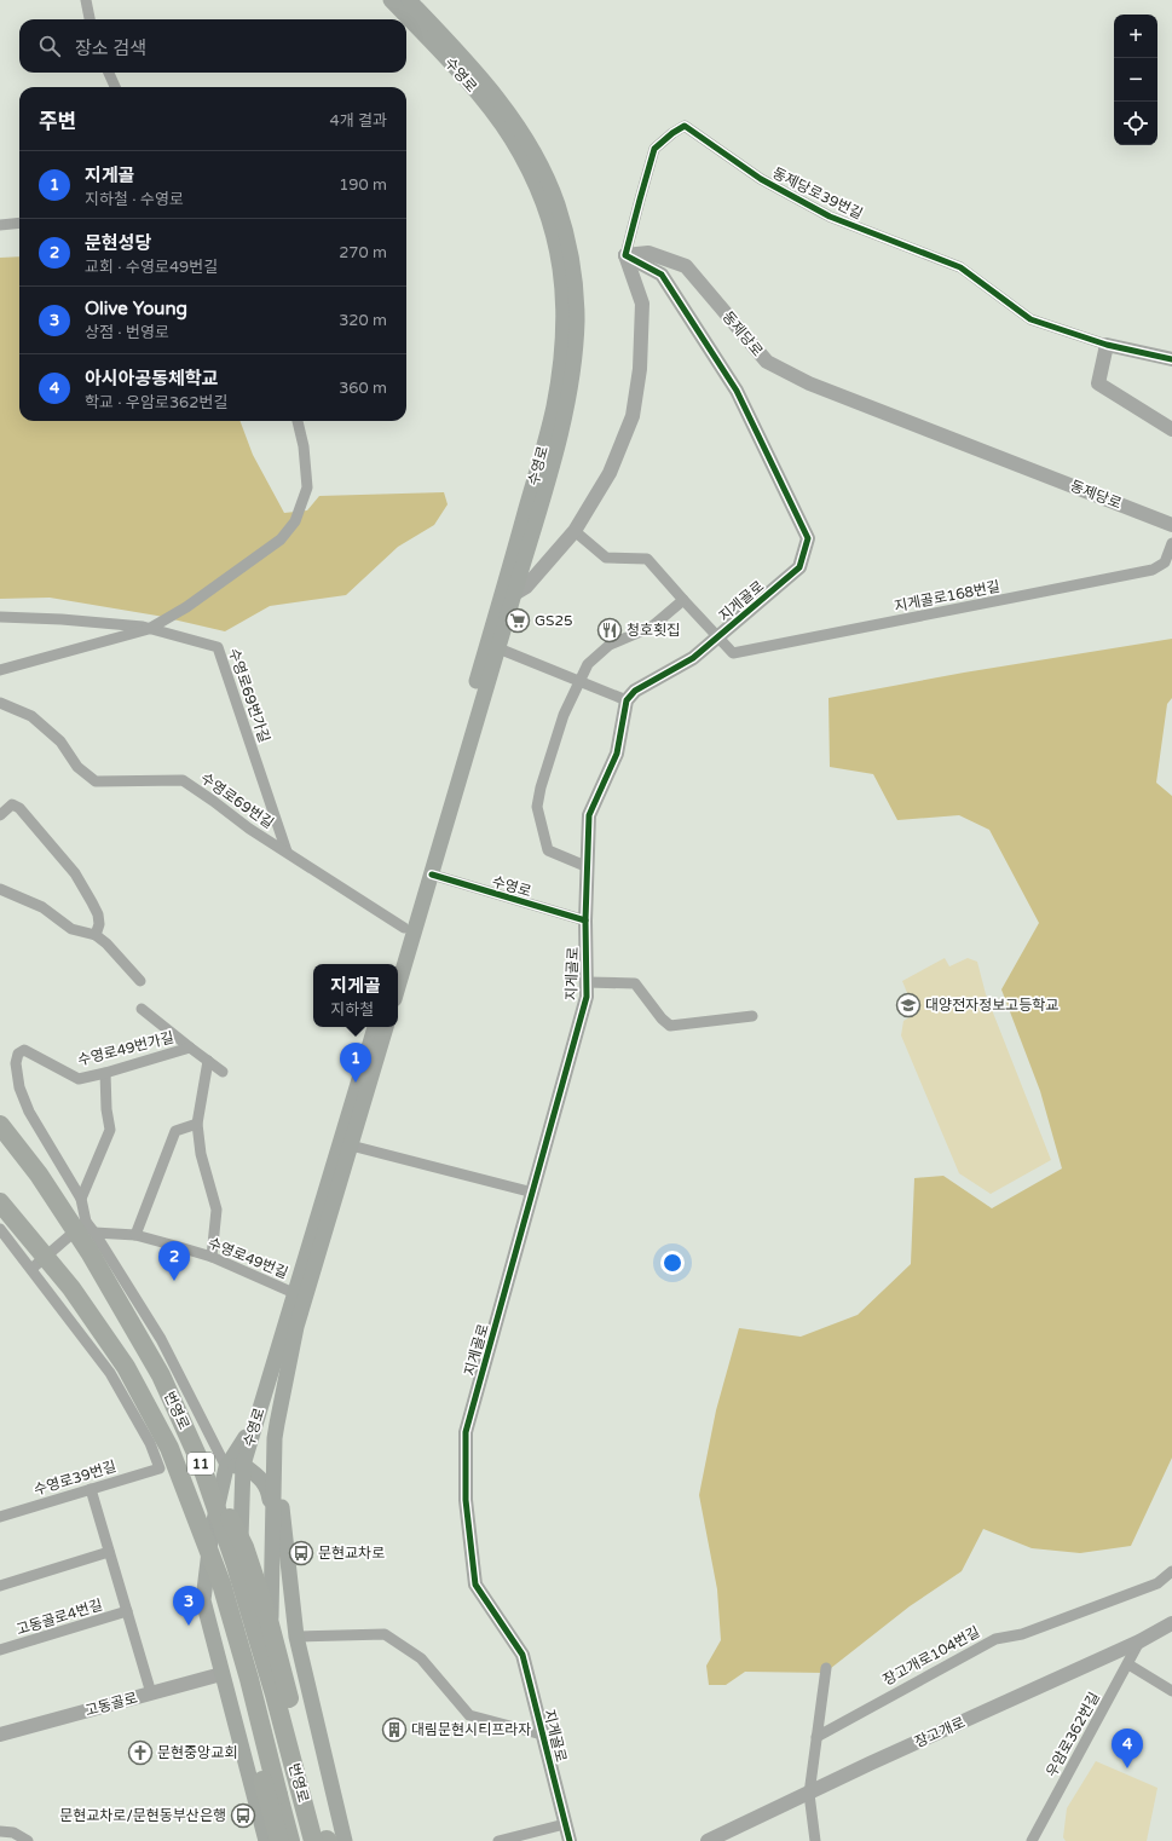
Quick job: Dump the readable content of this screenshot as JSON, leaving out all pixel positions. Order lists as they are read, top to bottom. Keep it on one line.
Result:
{"streets":{"highway":["번영로","11"],"main road":["수영로"],"street":["동제당로39번길","동제당로","지게골로168번길","지게골로","수영로69번가길","수영로69번길","수영로49번가길","수영로49번길","수영로39번길","고동골로4번길","장고개로104번길","고동골로","장고개로","우암로362번길"]},"crossings":[["수영로","지게골로"],["수영로","수영로69번길"],["수영로","수영로49번길"],["수영로","번영로"],["동제당로39번길","동제당로"],["동제당로39번길","지게골로"],["동제당로","지게골로"],["지게골로168번길","지게골로"],["수영로69번가길","수영로69번길"],["수영로39번길","고동골로4번길"],["고동골로4번길","고동골로"],["장고개로","우암로362번길"]],"places":{"supermarket":["GS25"],"restaurant":["청호횟집"],"school or university":["대양전자정보고등학교"],"bus stop":["문현교차로","문현교차로/문현동부산은행"],"building":["대림문현시티프라자"],"church":["문현중앙교회"]},"page":{"map_buttons":["+","−"],"search":"장소 검색","heading":["주변","4개 결과"],"list":[{"mark":"1","name":"지게골","note":"지하철 · 수영로","value":"190 m"},{"mark":"2","name":"문현성당","note":"교회 · 수영로49번길","value":"270 m"},{"mark":"3","name":"Olive Young","note":"상점 · 번영로","value":"320 m"},{"mark":"4","name":"아시아공동체학교","note":"학교 · 우암로362번길","value":"360 m"}],"popup":["지게골","지하철"],"pins":["1","2","3","4"]}}
